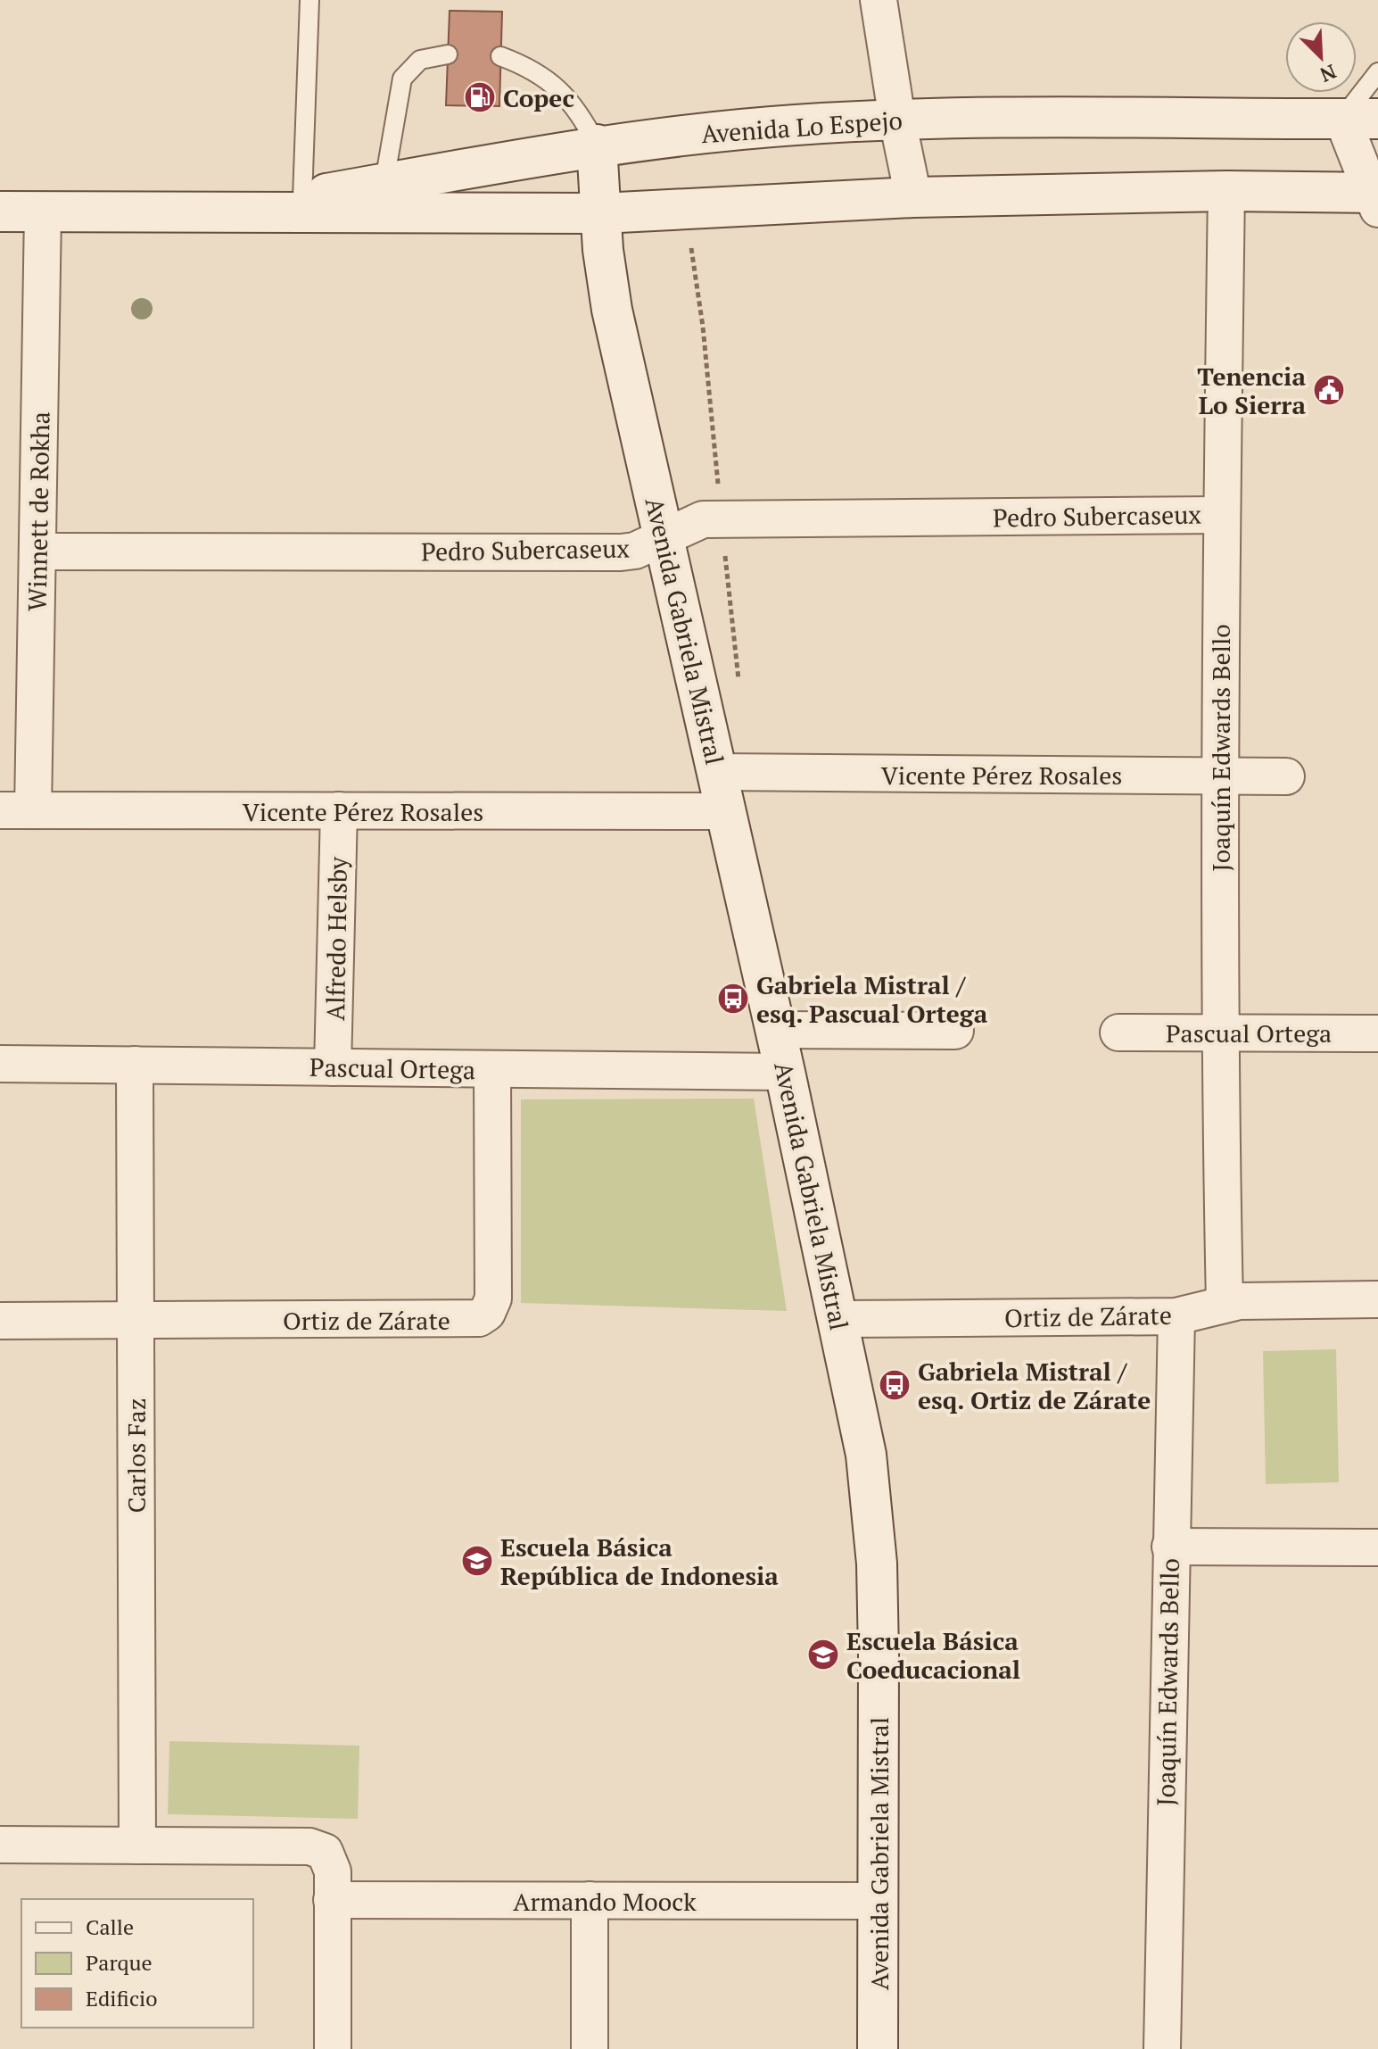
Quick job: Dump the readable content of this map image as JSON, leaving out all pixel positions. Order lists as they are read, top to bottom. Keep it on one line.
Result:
{"streets":{"main road":["Avenida Lo Espejo","Avenida Gabriela Mistral"],"street":["Winnett de Rokha","Pedro Subercaseux","Joaquín Edwards Bello","Vicente Pérez Rosales","Alfredo Helsby","Pascual Ortega","Ortiz de Zárate","Carlos Faz","Armando Moock"]},"crossings":[["Avenida Lo Espejo","Winnett de Rokha"],["Avenida Lo Espejo","Avenida Gabriela Mistral"],["Avenida Lo Espejo","Joaquín Edwards Bello"],["Winnett de Rokha","Pedro Subercaseux"],["Winnett de Rokha","Vicente Pérez Rosales"],["Pedro Subercaseux","Avenida Gabriela Mistral"],["Pedro Subercaseux","Joaquín Edwards Bello"],["Avenida Gabriela Mistral","Vicente Pérez Rosales"],["Avenida Gabriela Mistral","Pascual Ortega"],["Avenida Gabriela Mistral","Ortiz de Zárate"],["Avenida Gabriela Mistral","Armando Moock"],["Joaquín Edwards Bello","Vicente Pérez Rosales"],["Joaquín Edwards Bello","Pascual Ortega"],["Joaquín Edwards Bello","Ortiz de Zárate"],["Vicente Pérez Rosales","Alfredo Helsby"],["Alfredo Helsby","Pascual Ortega"],["Pascual Ortega","Ortiz de Zárate"],["Pascual Ortega","Carlos Faz"],["Ortiz de Zárate","Carlos Faz"]],"places":{"fuel station":["Copec"],"public building":["Tenencia Lo Sierra"],"bus stop":["Gabriela Mistral / esq. Pascual Ortega","Gabriela Mistral / esq. Ortiz de Zárate"],"school or university":["Escuela Básica República de Indonesia","Escuela Básica Coeducacional"]},"legend":["Calle","Parque","Edificio"],"north":"bottom right"}
